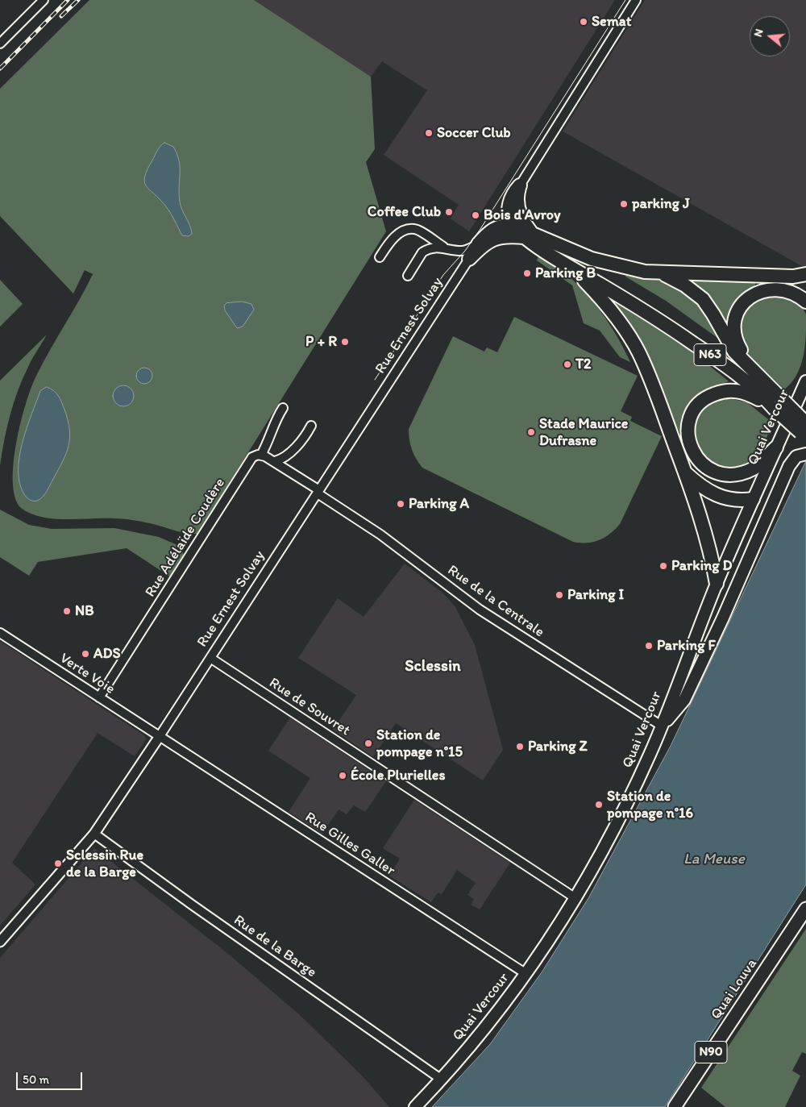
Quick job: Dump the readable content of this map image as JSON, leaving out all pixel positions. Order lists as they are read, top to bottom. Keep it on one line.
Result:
{"streets":{"highway":["N63"],"main road":["Quai Vercour","Quai Louva","N90"],"street":["Rue Ernest Solvay","Rue Adélaïde Coudère","Rue de la Centrale","Verte Voie","Rue de Souvret","Rue Gilles Galler","Rue de la Barge"]},"crossings":[["Rue Ernest Solvay","N63"],["Rue Ernest Solvay","Rue de la Centrale"],["Rue Ernest Solvay","Verte Voie"],["Rue Ernest Solvay","Rue de Souvret"],["Rue Ernest Solvay","Rue Gilles Galler"],["Rue Ernest Solvay","Rue de la Barge"],["Quai Vercour","Rue de la Centrale"],["Quai Vercour","Rue de Souvret"],["Quai Vercour","Rue Gilles Galler"],["Quai Vercour","Rue de la Barge"],["Rue Adélaïde Coudère","Verte Voie"],["Verte Voie","Rue Gilles Galler"]],"districts":["Sclessin"],"water":["La Meuse"],"places":["Semat","Soccer Club","parking J","Coffee Club","Bois d'Avroy","Parking B","P + R","T2","Stade Maurice Dufrasne","Parking A","Parking D","Parking I","NB","Parking F","ADS","Station de pompage n°15","Parking Z","École Plurielles","Station de pompage n°16","Sclessin Rue de la Barge"],"scale_bar":"50 m","north":"left"}
